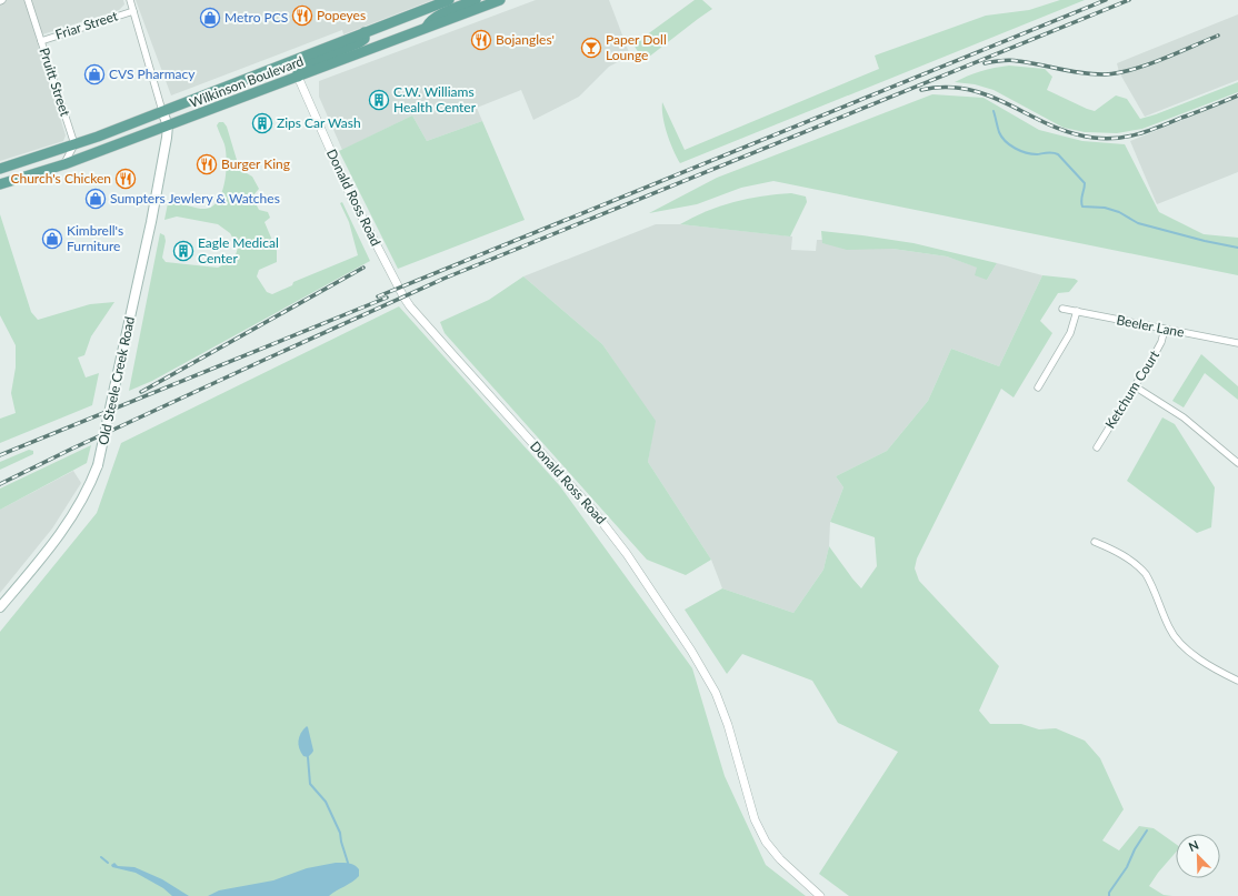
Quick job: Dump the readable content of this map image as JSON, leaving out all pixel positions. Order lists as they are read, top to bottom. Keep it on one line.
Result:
{"streets":{"main road":["Wilkinson Boulevard","Old Steele Creek Road"],"street":["Friar Street","Pruitt Street","Donald Ross Road","Beeler Lane","Ketchum Court"]},"crossings":[["Friar Street","Pruitt Street"],["Pruitt Street","Wilkinson Boulevard"],["Wilkinson Boulevard","Donald Ross Road"],["Wilkinson Boulevard","Old Steele Creek Road"],["Beeler Lane","Ketchum Court"]],"places":{"restaurant":["Popeyes","Bojangles'","Burger King","Church's Chicken"],"shop":["Metro PCS","CVS Pharmacy","Sumpters Jewlery & Watches","Kimbrell's Furniture"],"bar":["Paper Doll Lounge"],"building":["C.W. Williams Health Center","Zips Car Wash","Eagle Medical Center"]},"north":"top left"}
